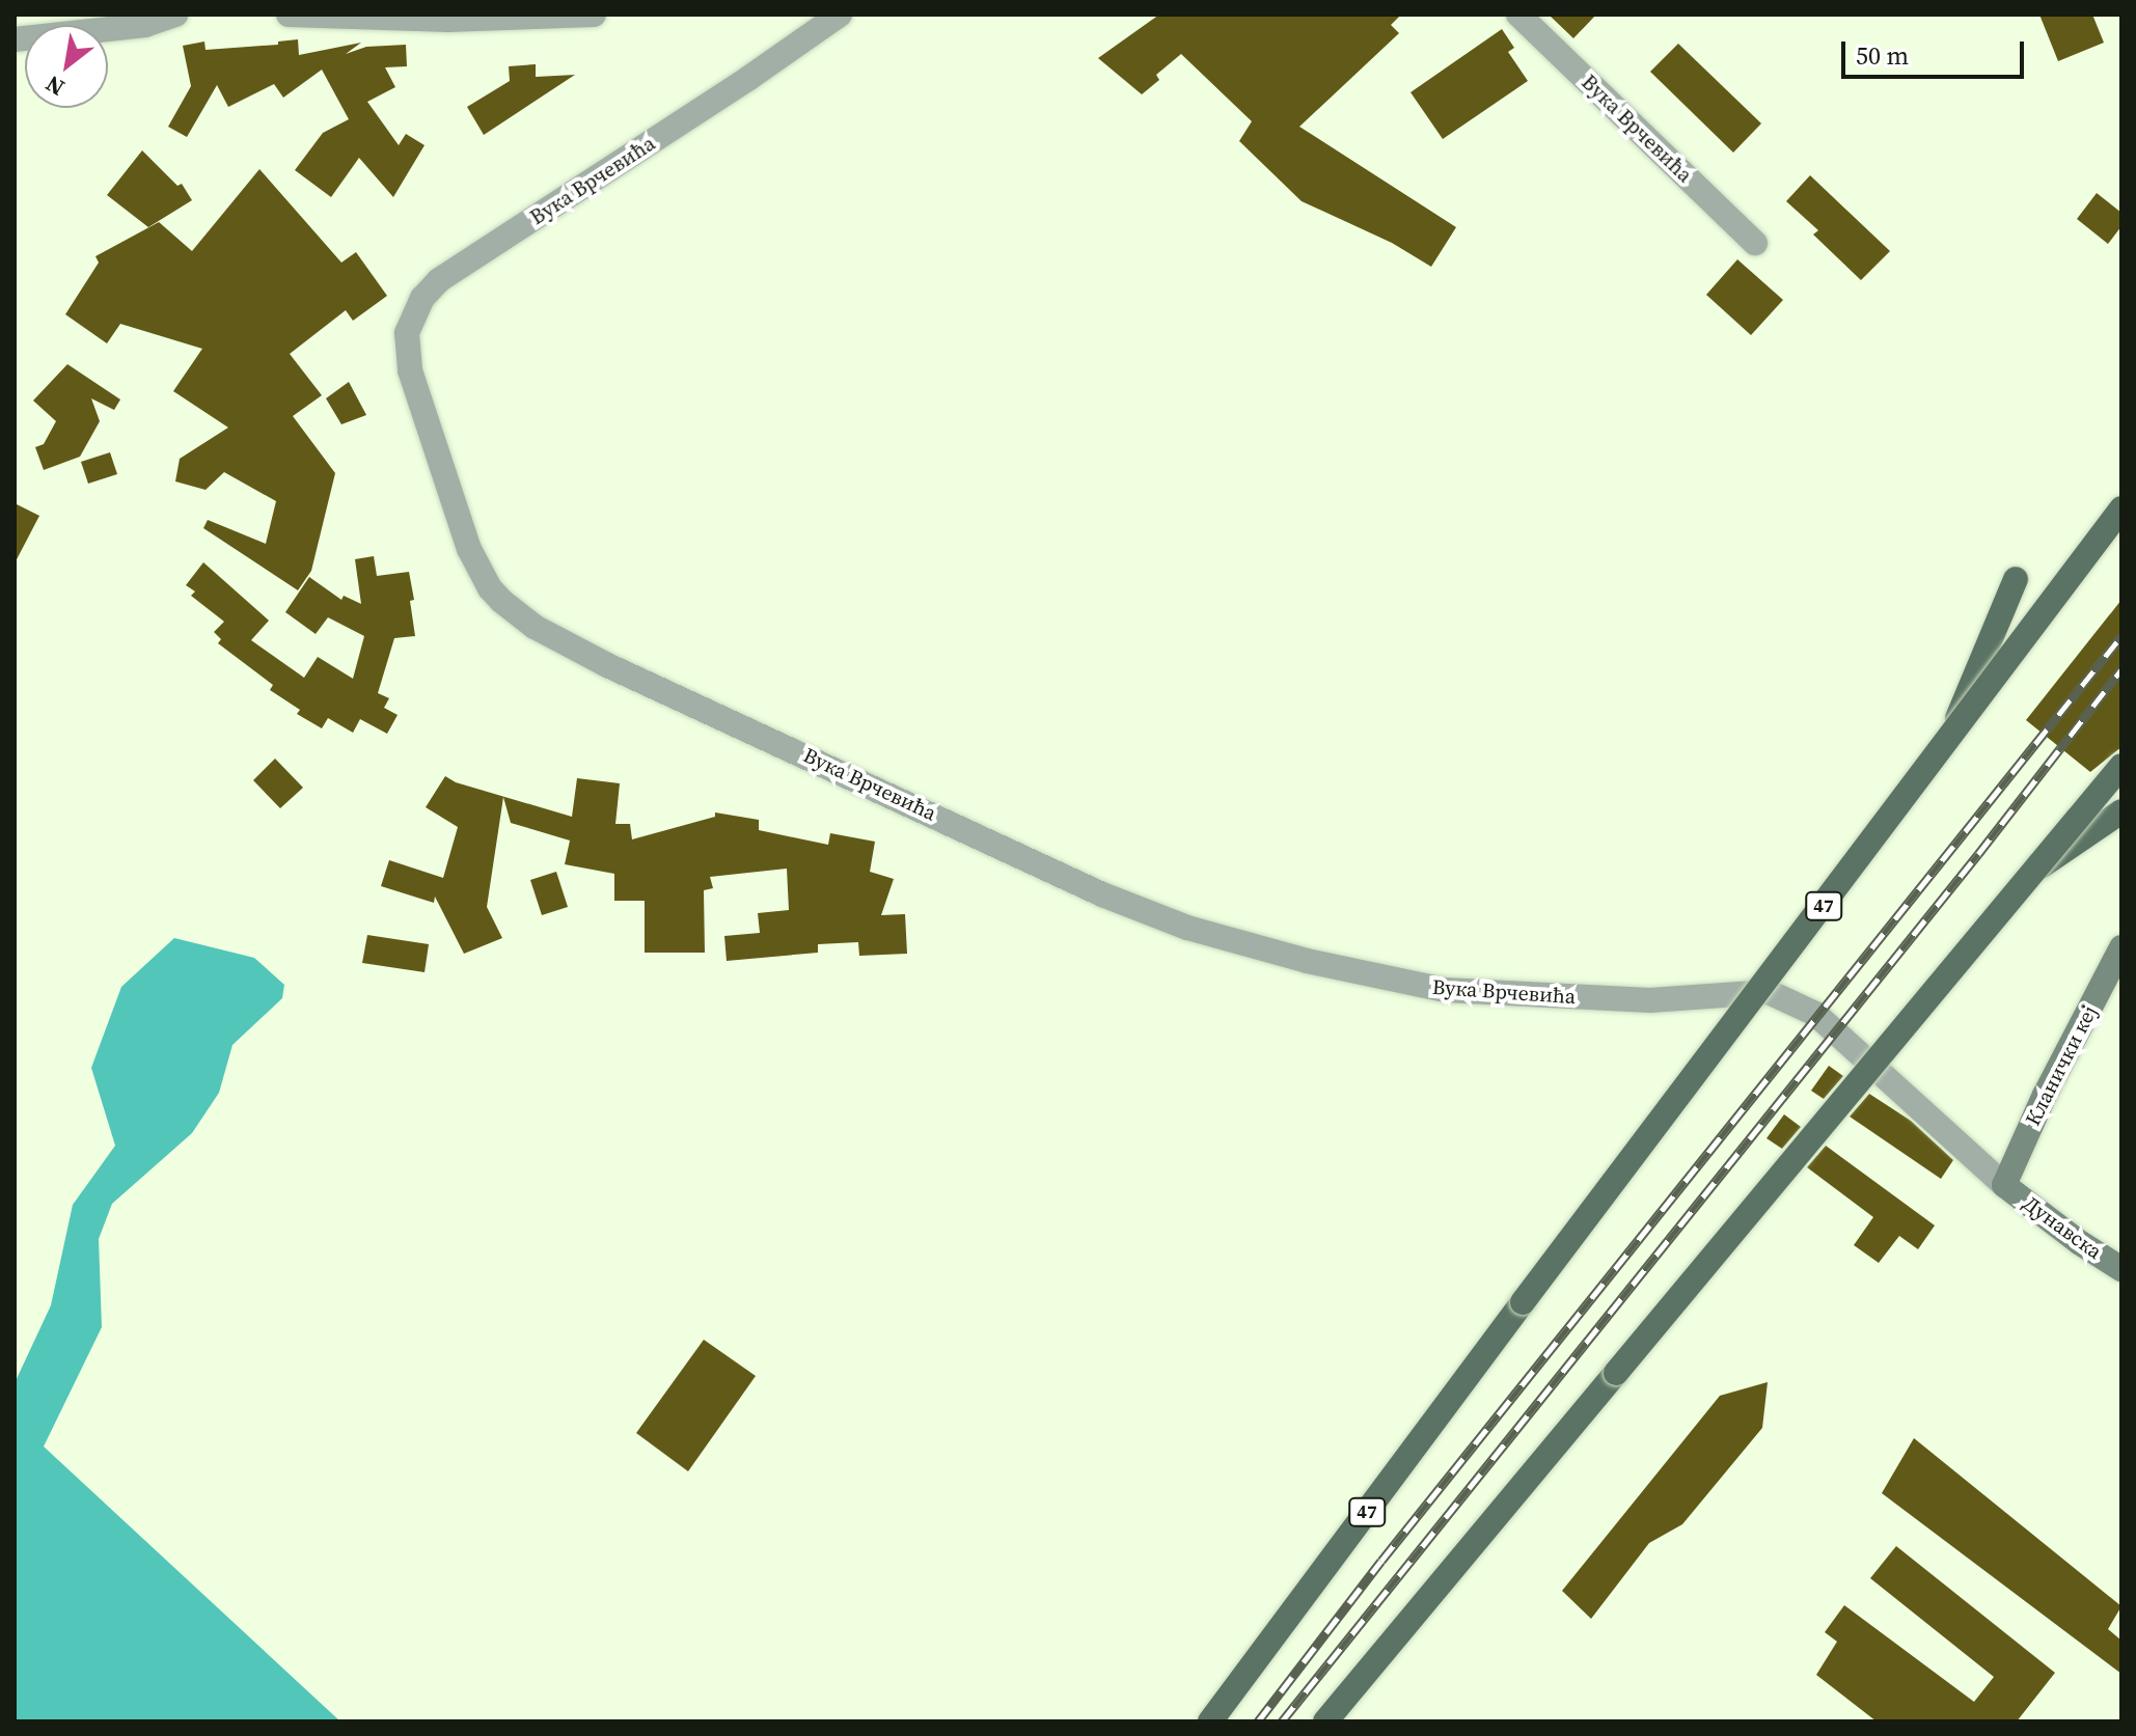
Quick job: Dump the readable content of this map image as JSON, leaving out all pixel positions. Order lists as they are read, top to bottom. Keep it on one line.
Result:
{"streets":{"main road":["47","Кланички кеј","Дунавска"],"street":["Вука Врчевића"]},"crossings":[["Вука Врчевића","Кланички кеј"],["Вука Врчевића","Дунавска"],["Кланички кеј","Дунавска"]],"scale_bar":"50 m","north":"bottom left"}
